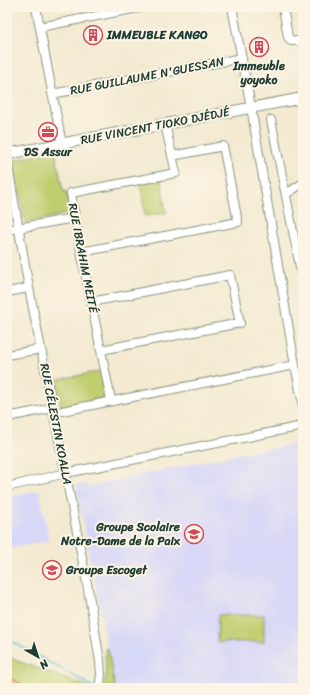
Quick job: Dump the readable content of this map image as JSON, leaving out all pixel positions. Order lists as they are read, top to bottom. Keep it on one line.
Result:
{"streets":{"street":["RUE GUILLAUME N'GUESSAN","RUE VINCENT TIOKO DJÉDJÉ","RUE IBRAHIM MEITÉ","RUE CÉLESTIN KOALLA"]},"crossings":[["RUE VINCENT TIOKO DJÉDJÉ","RUE IBRAHIM MEITÉ"]],"places":{"building":["IMMEUBLE KANGO","Immeuble yoyoko"],"office":["DS Assur"],"school or university":["Groupe Scolaire Notre-Dame de la Paix","Groupe Escoget"]},"north":"bottom right"}
